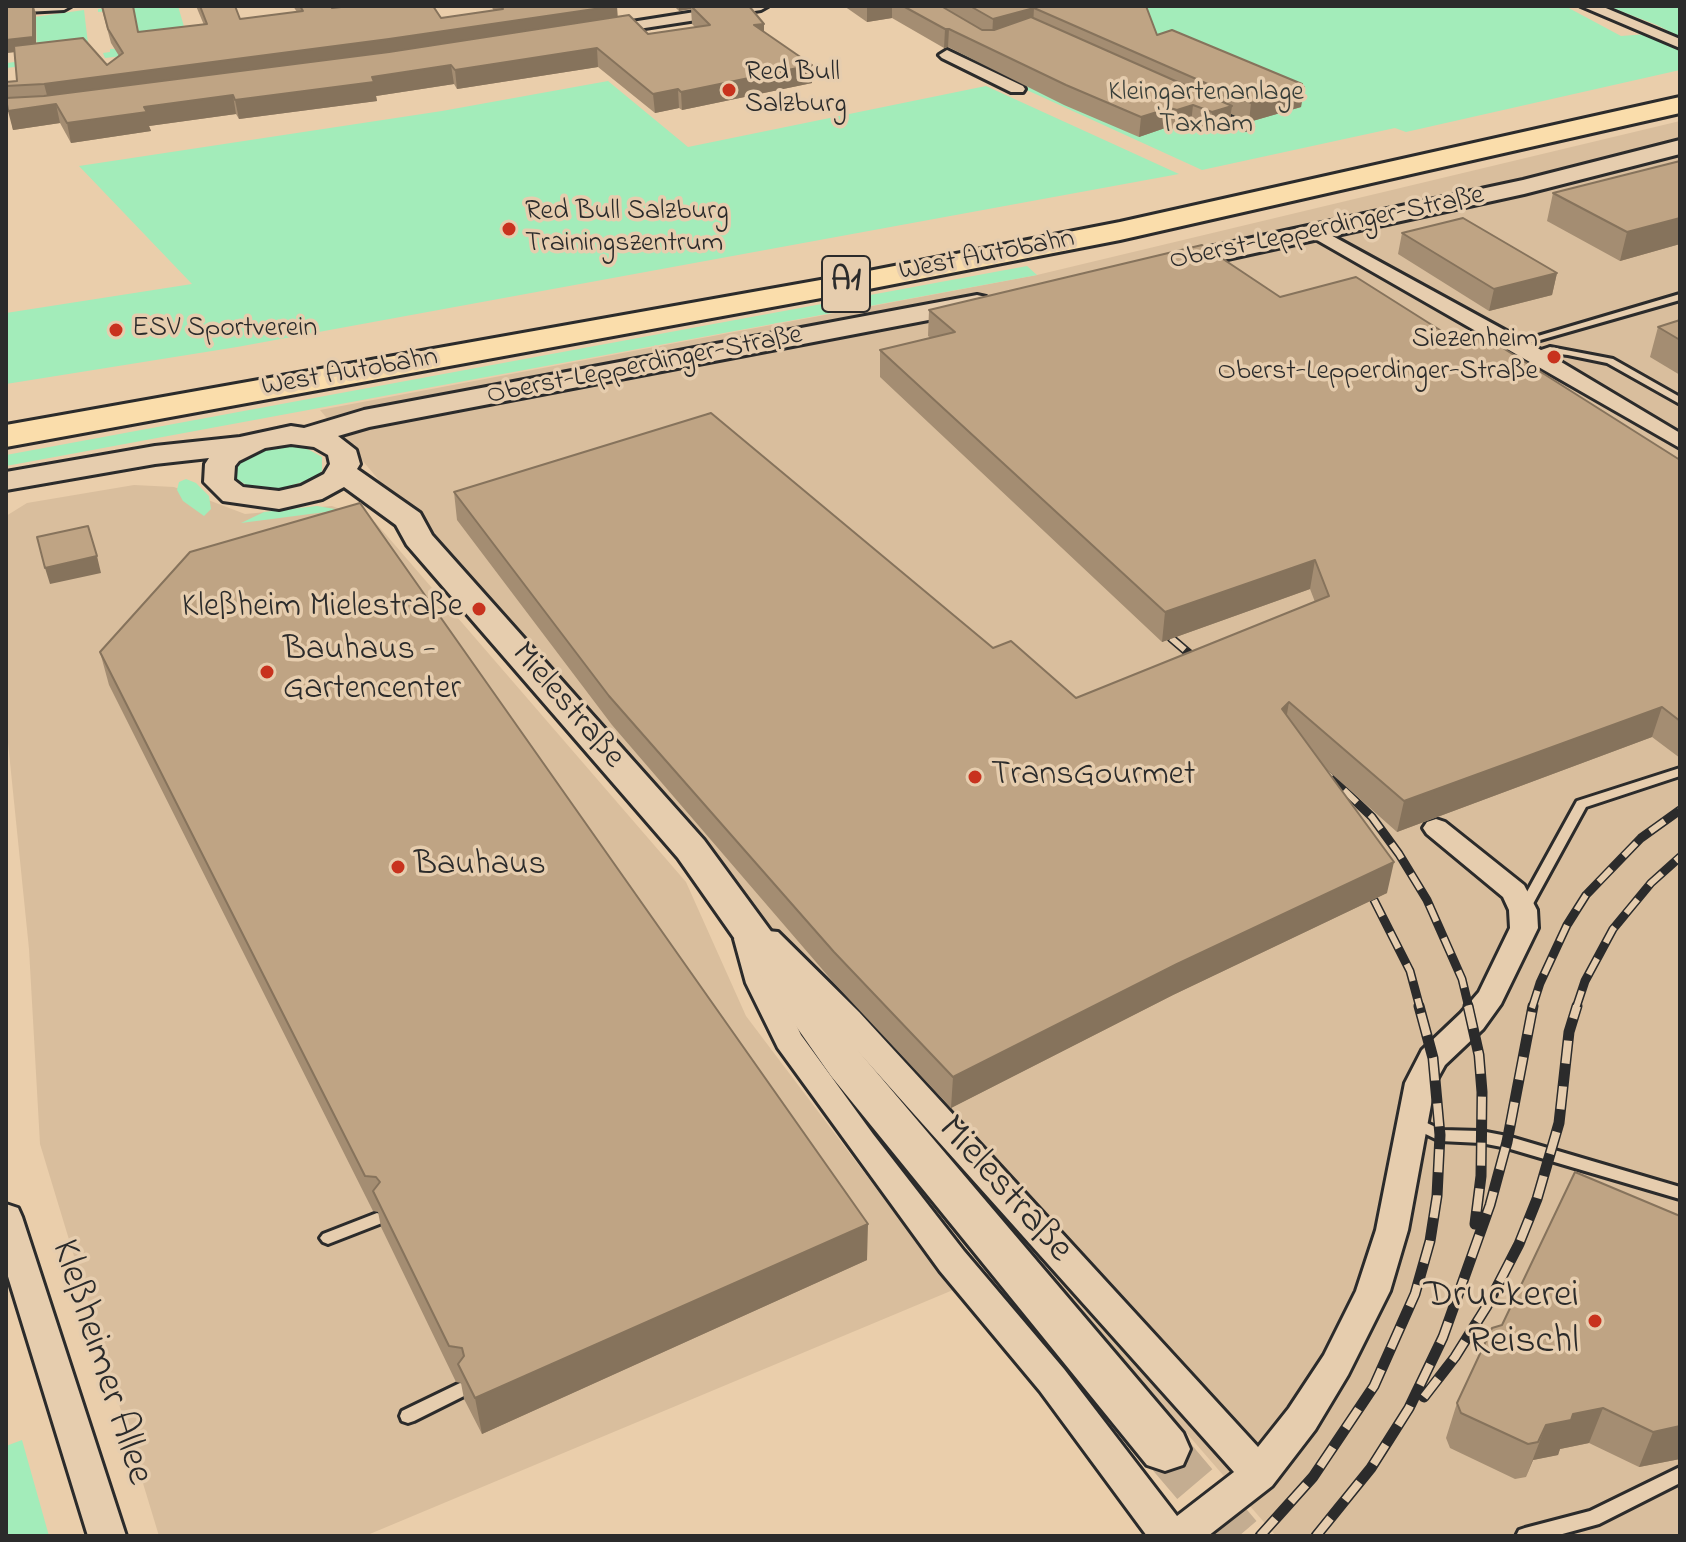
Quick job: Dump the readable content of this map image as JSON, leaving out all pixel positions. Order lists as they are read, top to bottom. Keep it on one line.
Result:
{"streets":{"highway":["West Autobahn","A1"],"street":["Oberst-Lepperdinger-Straße","Mielestraße","Kleßheimer Allee"]},"crossings":[["Oberst-Lepperdinger-Straße","Mielestraße"]],"parks":["Kleingartenanlage Taxham"],"places":["Red Bull Salzburg","Red Bull Salzburg Trainingszentrum","ESV Sportverein","Siezenheim Oberst-Lepperdinger-Straße","Kleßheim Mielestraße","Bauhaus - Gartencenter","TransGourmet","Bauhaus","Druckerei Reischl"]}
